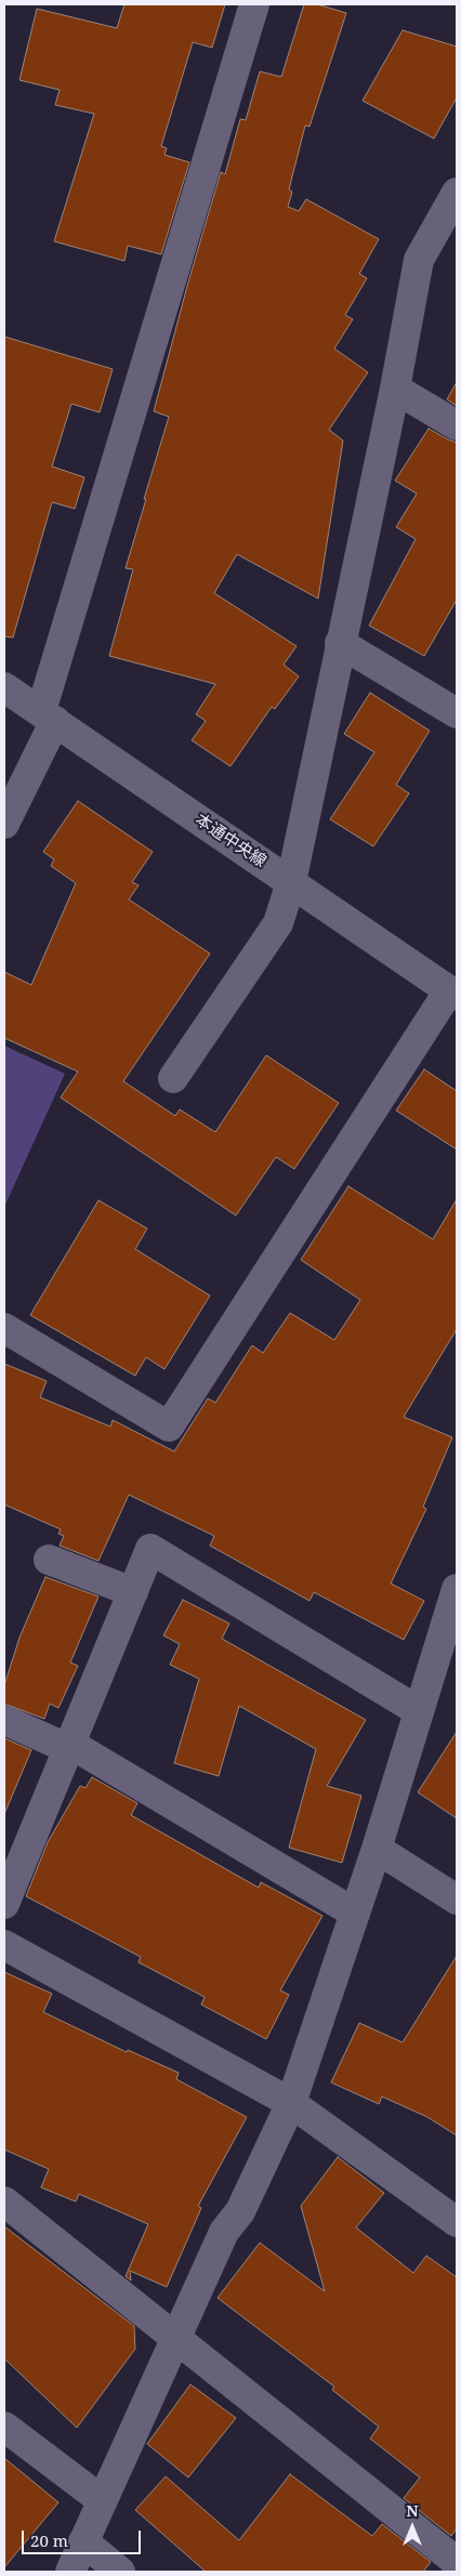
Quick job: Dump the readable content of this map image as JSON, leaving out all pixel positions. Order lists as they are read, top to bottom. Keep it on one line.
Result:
{"streets":{"street":["本通中央線"]},"scale_bar":"20 m","north":"top"}
